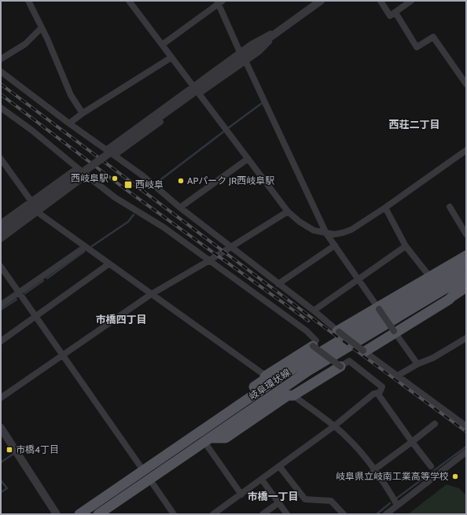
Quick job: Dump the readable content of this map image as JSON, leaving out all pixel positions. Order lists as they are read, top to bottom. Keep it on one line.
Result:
{"streets":{"main road":["岐阜環状線"]},"districts":["西荘二丁目","市橋四丁目","市橋一丁目"],"places":{"other":["西岐阜駅","APパーク JR西岐阜駅","岐阜県立岐南工業高等学校"],"transit":["西岐阜","市橋4丁目"]}}
